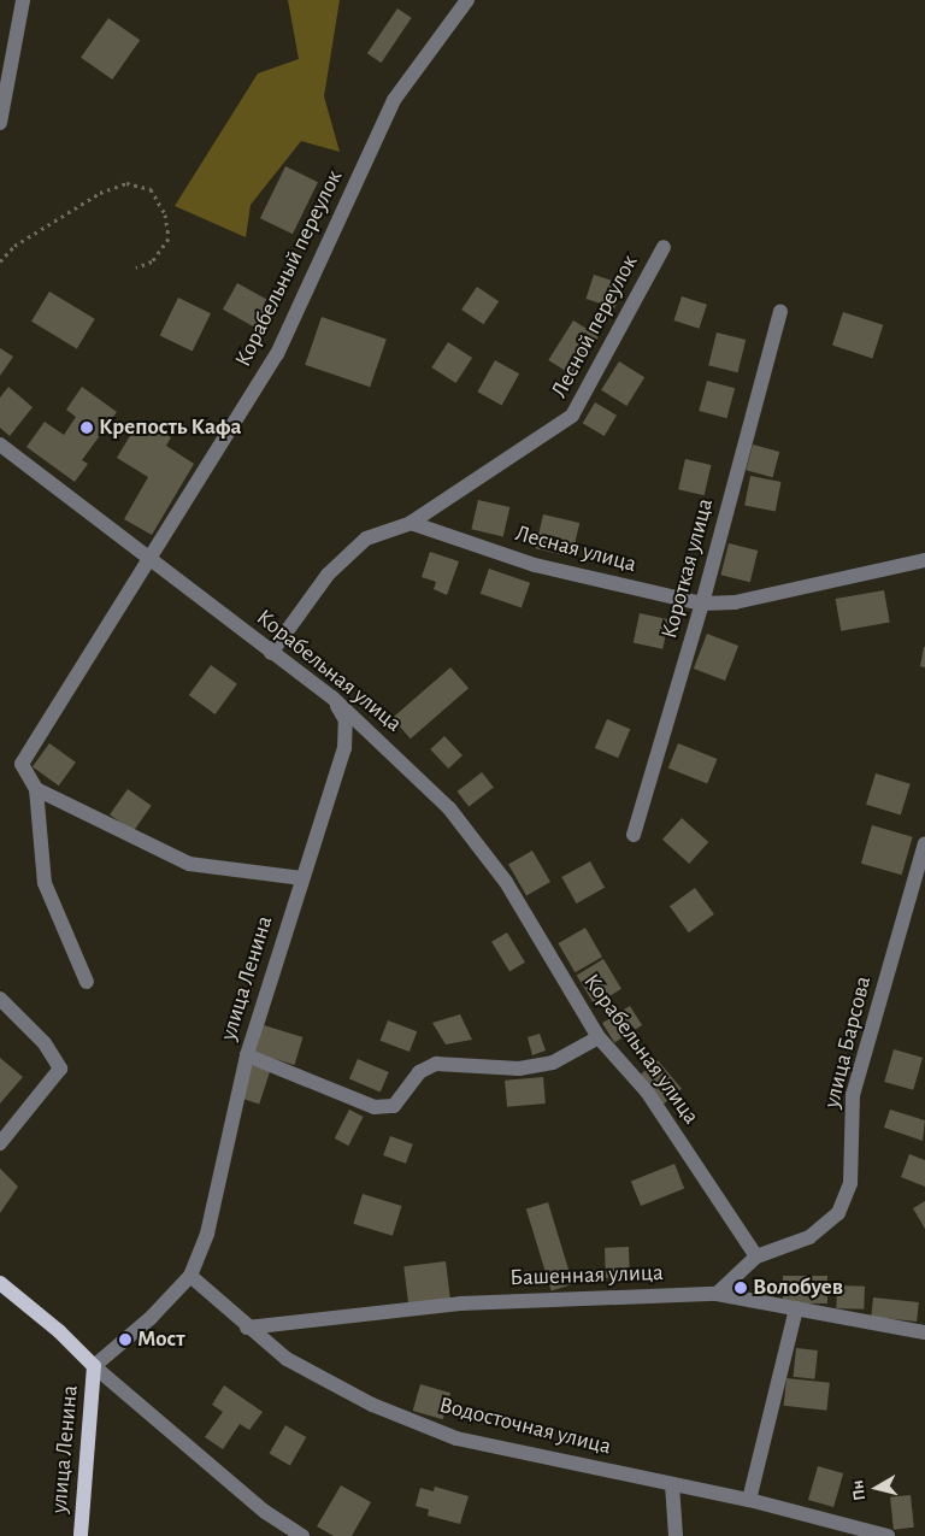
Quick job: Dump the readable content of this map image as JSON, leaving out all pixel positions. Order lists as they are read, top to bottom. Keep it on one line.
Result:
{"streets":{"main road":["улица Ленина"],"street":["Корабельный переулок","Лесной переулок","Лесная улица","Короткая улица","Корабельная улица","улица Барсова","Башенная улица","Водосточная улица"]},"crossings":[["Корабельный переулок","Корабельная улица"],["Лесной переулок","Лесная улица"],["Лесная улица","Короткая улица"],["Корабельная улица","улица Ленина"],["Корабельная улица","улица Барсова"],["улица Ленина","Водосточная улица"],["улица Барсова","Башенная улица"],["Башенная улица","Водосточная улица"]],"places":["Крепость Кафа","Волобуев","Мост"],"north":"left"}
